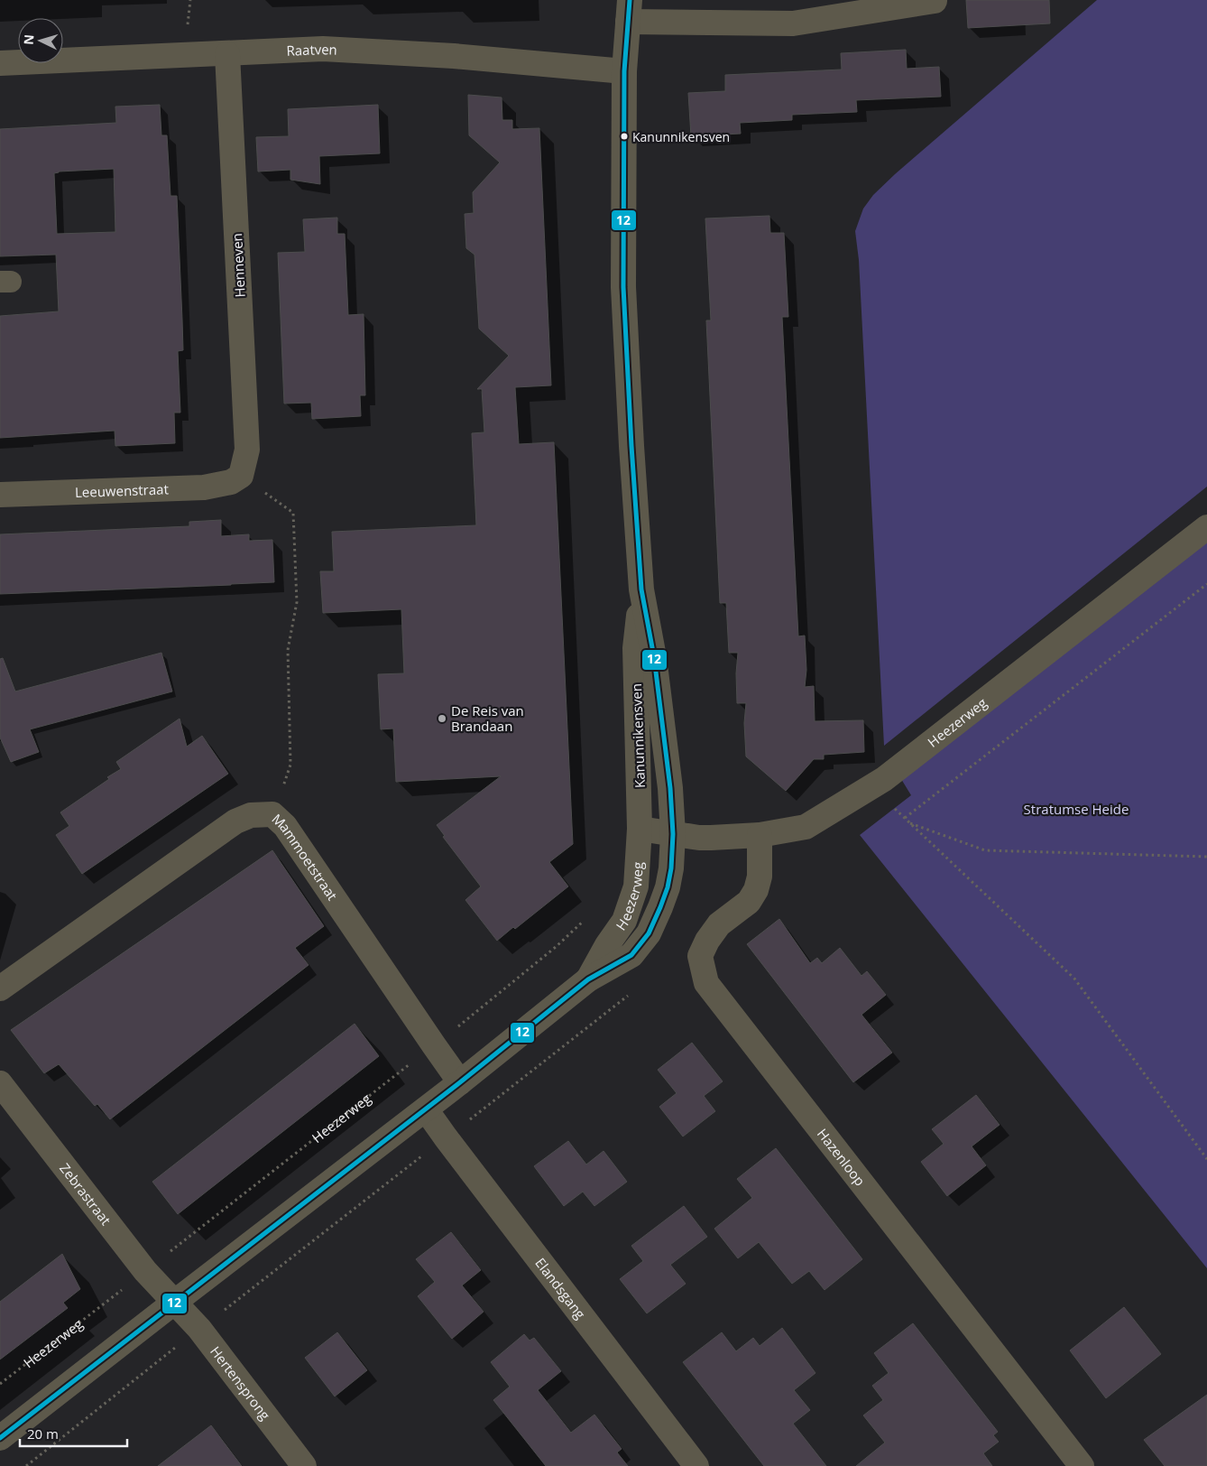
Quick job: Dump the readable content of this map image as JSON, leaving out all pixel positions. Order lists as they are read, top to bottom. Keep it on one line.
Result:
{"streets":{"street":["Raatven","Henneven","Leeuwenstraat","Heezerweg","Kanunnikensven","Mammoetstraat","Hazenloop","Zebrastraat","Elandsgang","Hertensprong"]},"crossings":[["Raatven","Henneven"],["Raatven","Kanunnikensven"],["Henneven","Leeuwenstraat"],["Heezerweg","Kanunnikensven"],["Heezerweg","Mammoetstraat"],["Heezerweg","Hazenloop"],["Heezerweg","Zebrastraat"],["Heezerweg","Elandsgang"],["Heezerweg","Hertensprong"],["Zebrastraat","Hertensprong"]],"parks":["Stratumse Heide"],"places":["Kanunnikensven","De Reis van Brandaan"],"lines":["transit line 12"],"scale_bar":"20 m","north":"left"}
